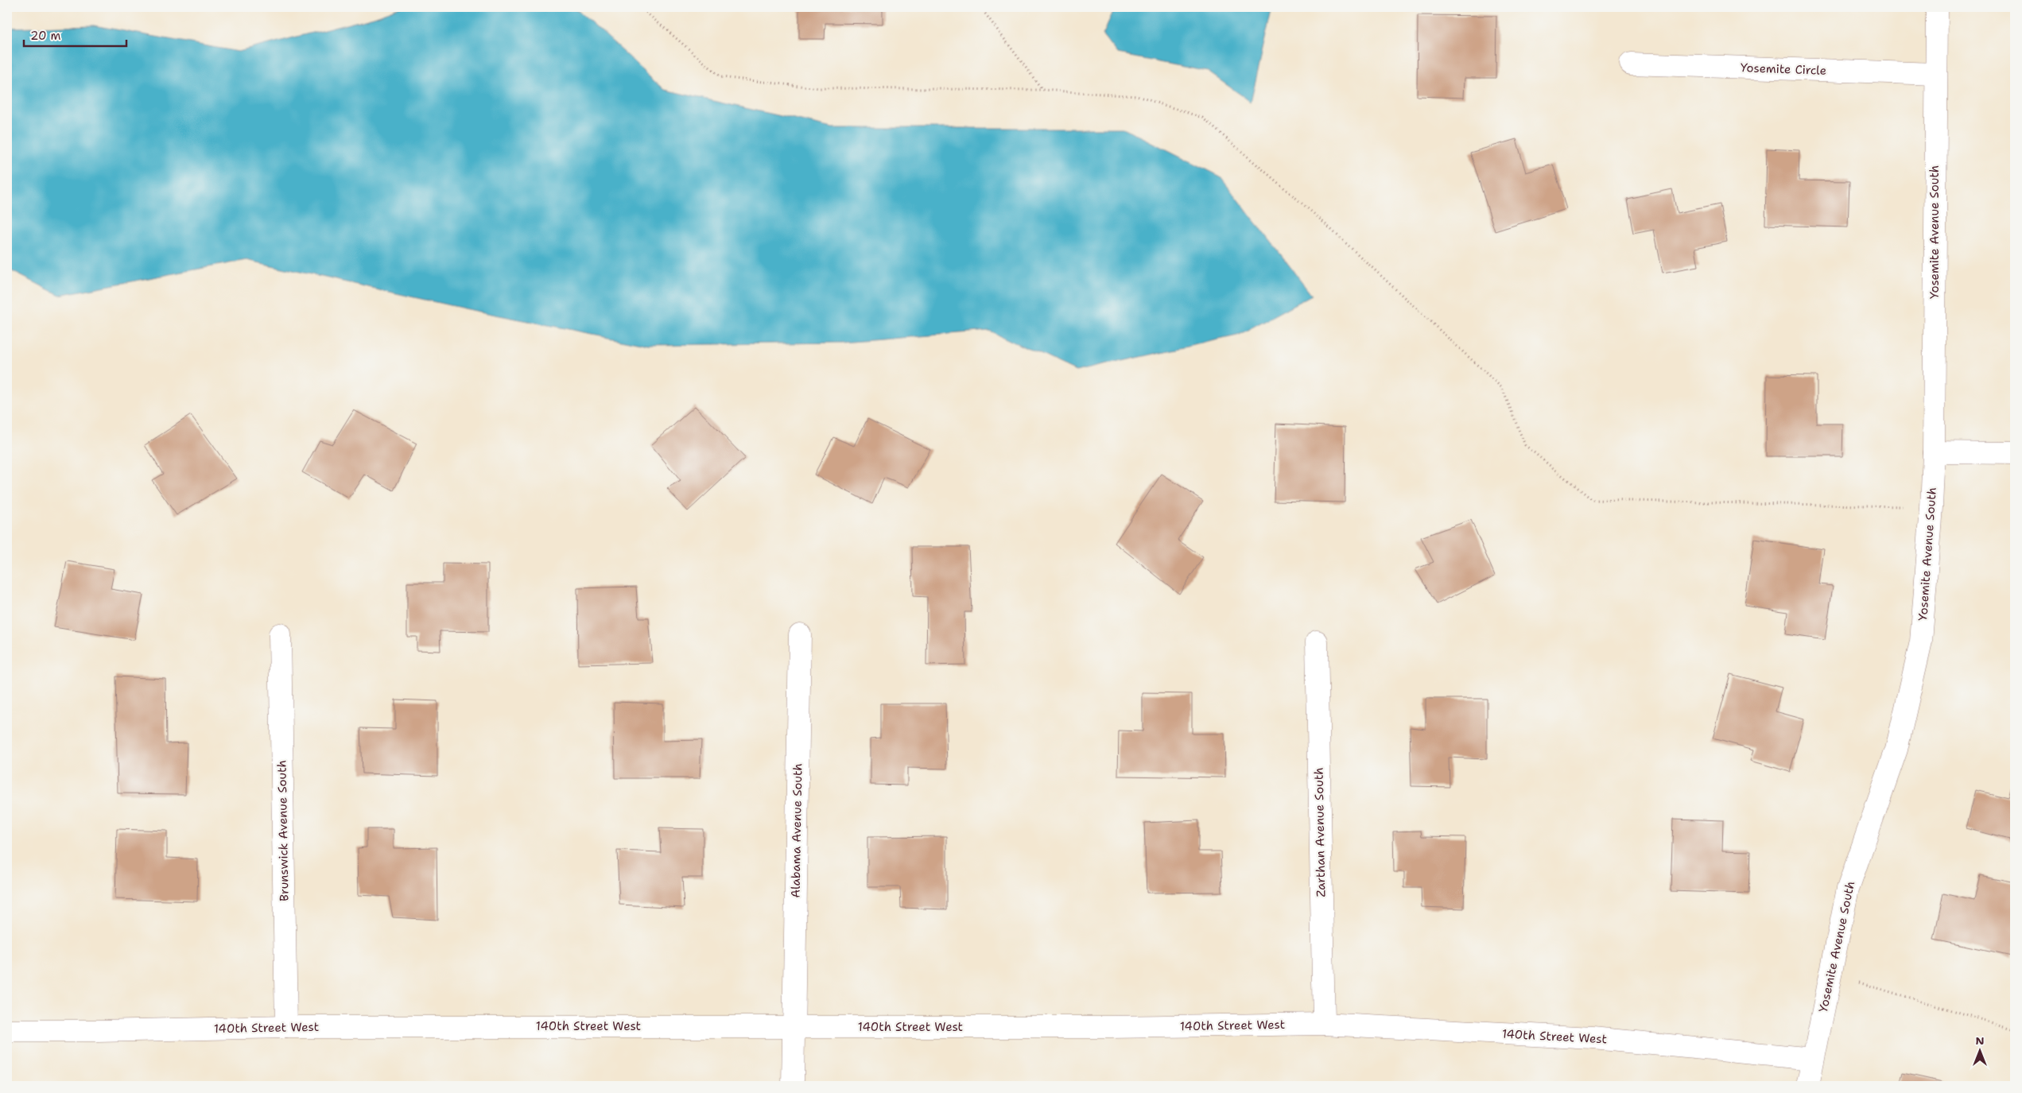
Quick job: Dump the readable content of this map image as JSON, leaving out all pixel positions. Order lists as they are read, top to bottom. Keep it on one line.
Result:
{"streets":{"street":["Yosemite Circle","Yosemite Avenue South","Brunswick Avenue South","Alabama Avenue South","Zarthan Avenue South","140th Street West"]},"crossings":[["Yosemite Circle","Yosemite Avenue South"],["Yosemite Avenue South","140th Street West"],["Brunswick Avenue South","140th Street West"],["Alabama Avenue South","140th Street West"],["Zarthan Avenue South","140th Street West"]],"scale_bar":"20 m","north":"top"}
